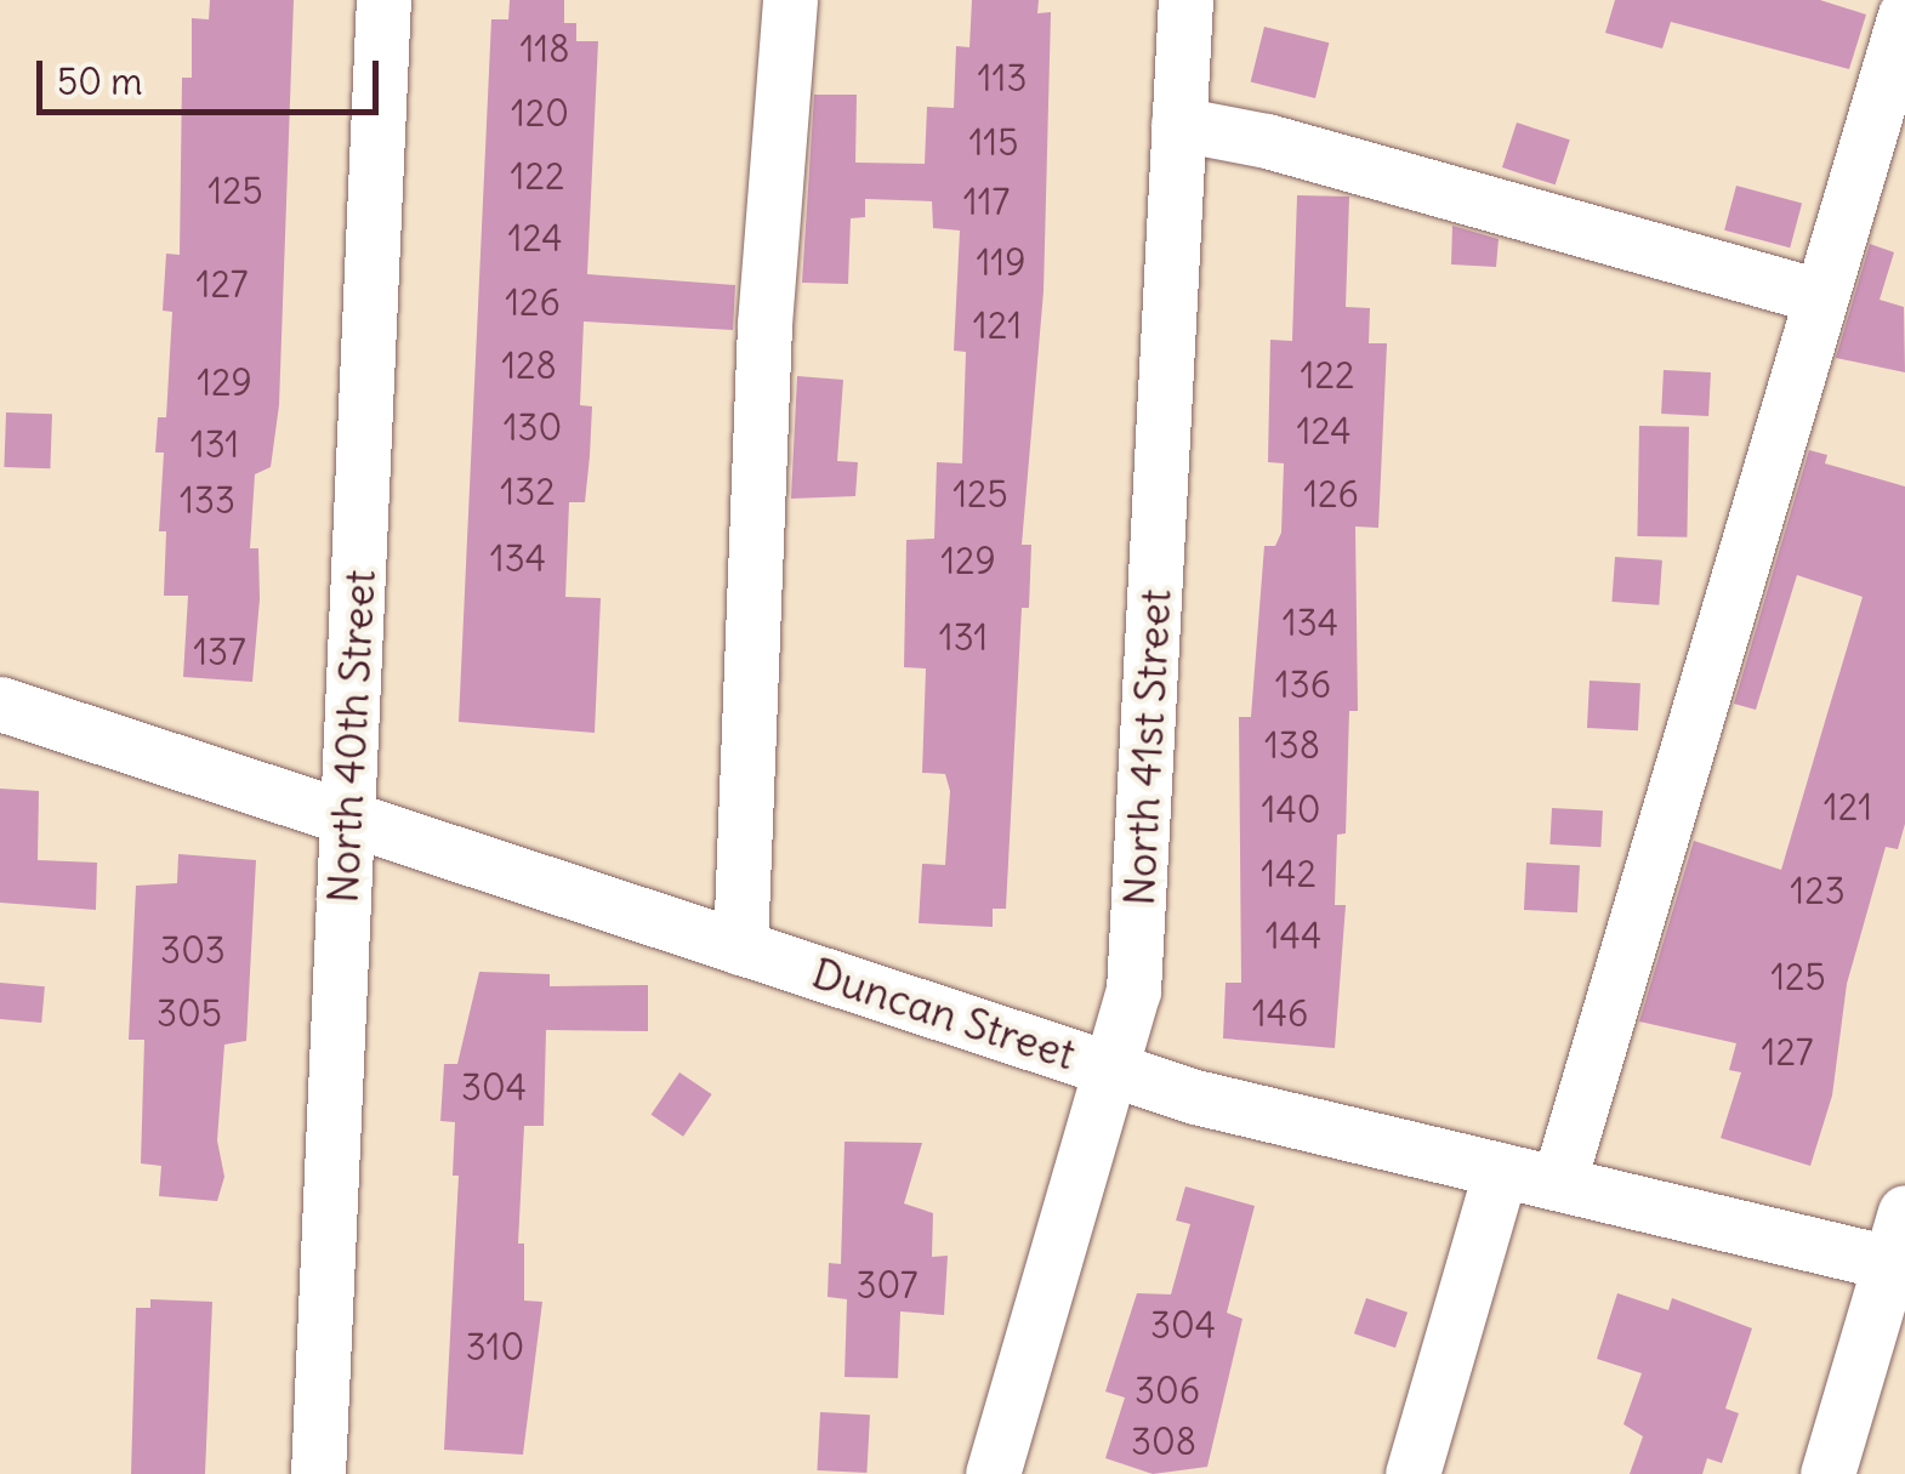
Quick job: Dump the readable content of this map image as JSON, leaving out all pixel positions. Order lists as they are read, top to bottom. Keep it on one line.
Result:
{"streets":{"street":["North 40th Street","North 41st Street","Duncan Street"]},"crossings":[["North 40th Street","Duncan Street"],["North 41st Street","Duncan Street"]],"house_numbers":["118","113","120","115","122","125","117","124","119","127","126","121","128","122","129","130","124","131","132","125","126","133","134","129","134","131","137","136","138","121","140","142","123","144","303","125","305","146","127","304","307","304","310","306","308"],"scale_bar":"50 m"}
